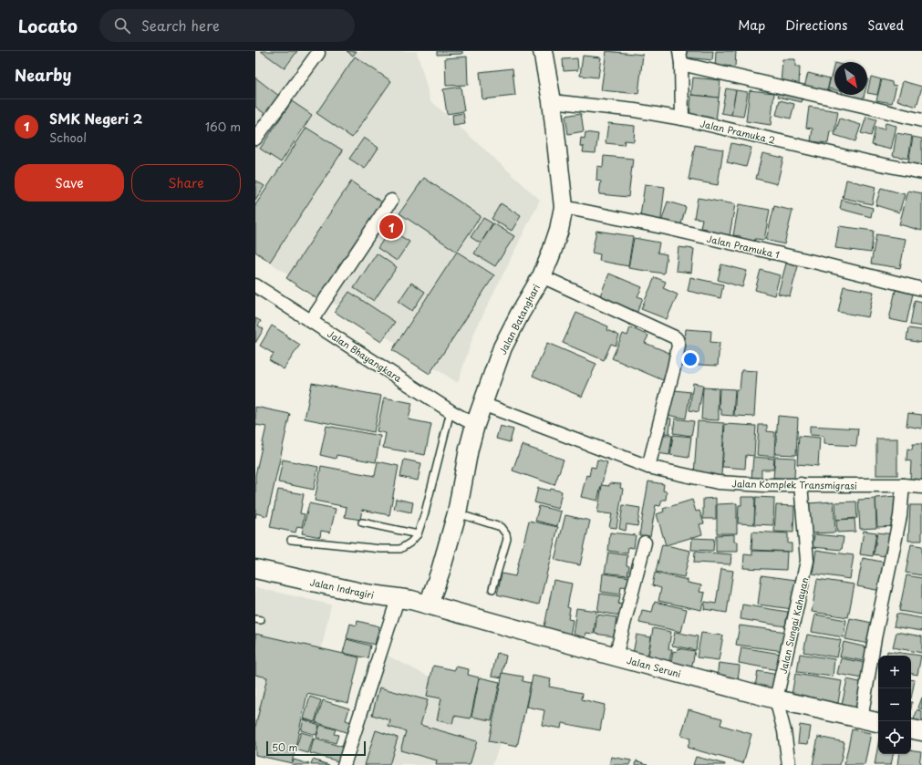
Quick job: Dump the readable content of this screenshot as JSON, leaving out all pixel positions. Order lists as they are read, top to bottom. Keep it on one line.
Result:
{"streets":{"street":["Jalan Pramuka 2","Jalan Pramuka 1","Jalan Batanghari","Jalan Bhayangkara","Jalan Komplek Transmigrasi","Jalan Indragiri","Jalan Sungai Kahayan","Jalan Seruni"]},"crossings":[["Jalan Pramuka 2","Jalan Batanghari"],["Jalan Pramuka 1","Jalan Batanghari"],["Jalan Batanghari","Jalan Bhayangkara"],["Jalan Batanghari","Jalan Komplek Transmigrasi"],["Jalan Batanghari","Jalan Indragiri"],["Jalan Batanghari","Jalan Seruni"],["Jalan Komplek Transmigrasi","Jalan Sungai Kahayan"],["Jalan Indragiri","Jalan Seruni"],["Jalan Sungai Kahayan","Jalan Seruni"]],"scale_bar":"50 m","north":"bottom right","page":{"header":"Locato","search":"Search here","nav":["Map","Directions","Saved"],"heading":"Nearby","list":[{"mark":"1","name":"SMK Negeri 2","note":"School","value":"160 m"}],"buttons":["Save","Share"],"pins":"1","map_buttons":["+","−"],"scale":"50 m"}}
